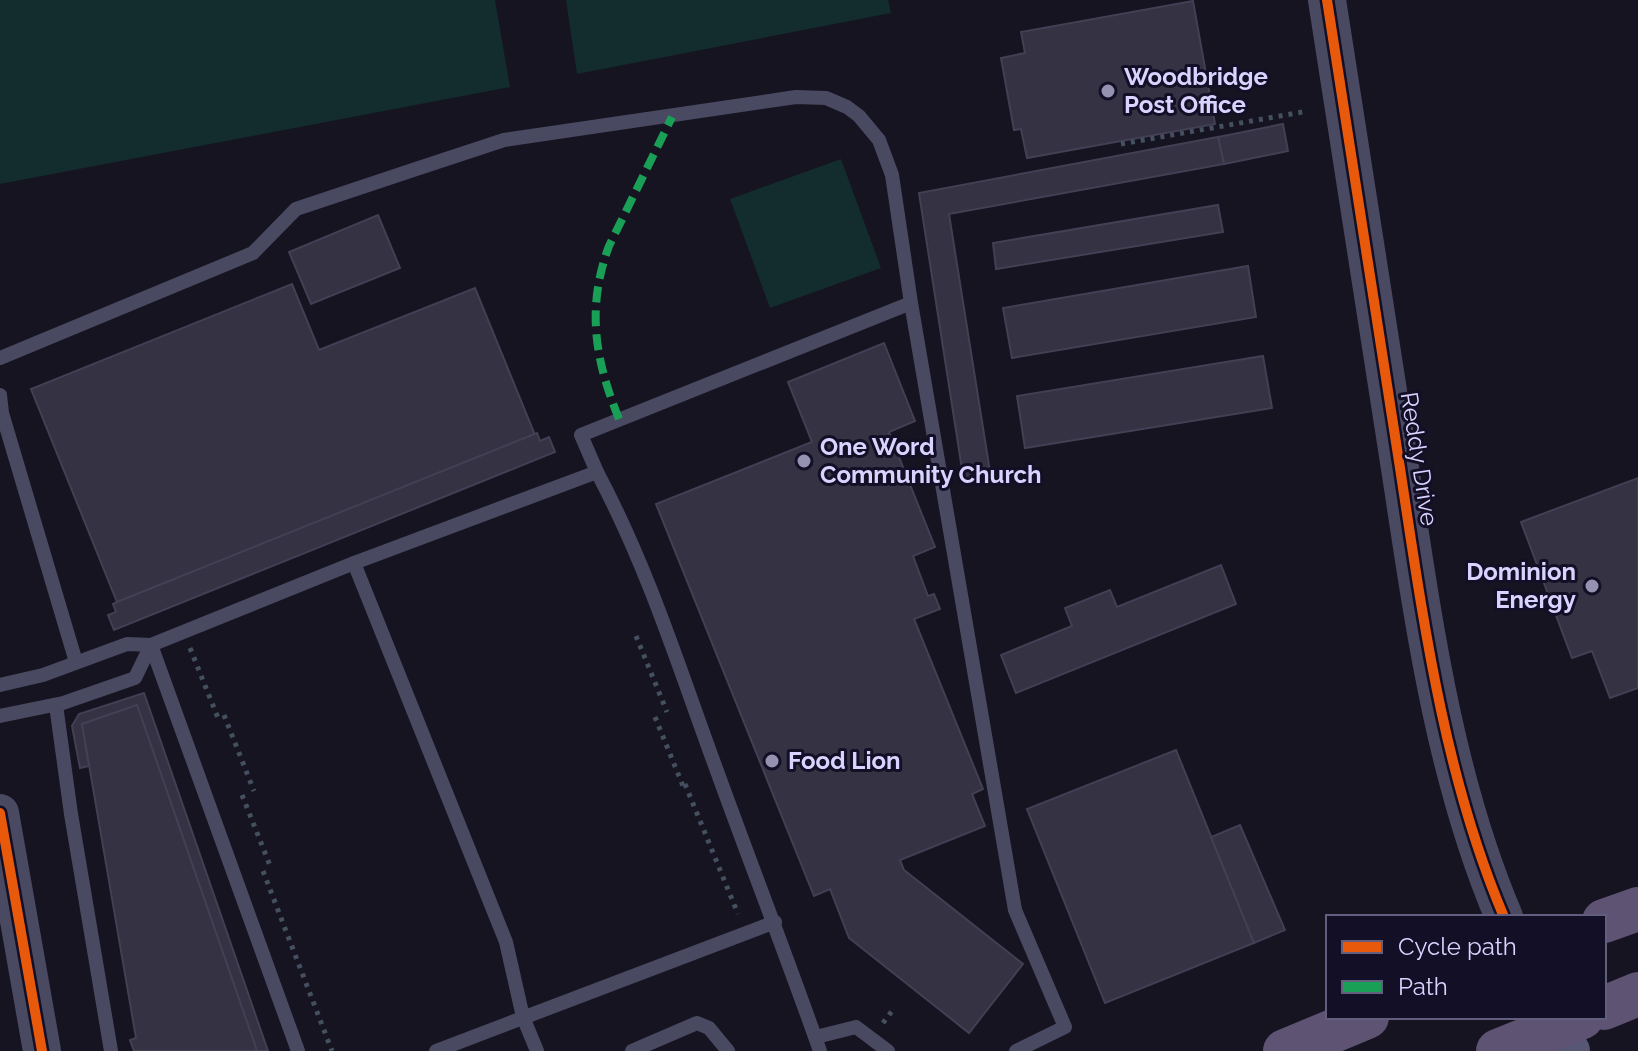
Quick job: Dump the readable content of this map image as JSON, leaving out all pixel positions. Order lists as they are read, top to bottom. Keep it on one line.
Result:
{"streets":{"street":["Reddy Drive"]},"places":["Woodbridge Post Office","One Word Community Church","Dominion Energy","Food Lion"],"legend":["Cycle path","Path"]}
